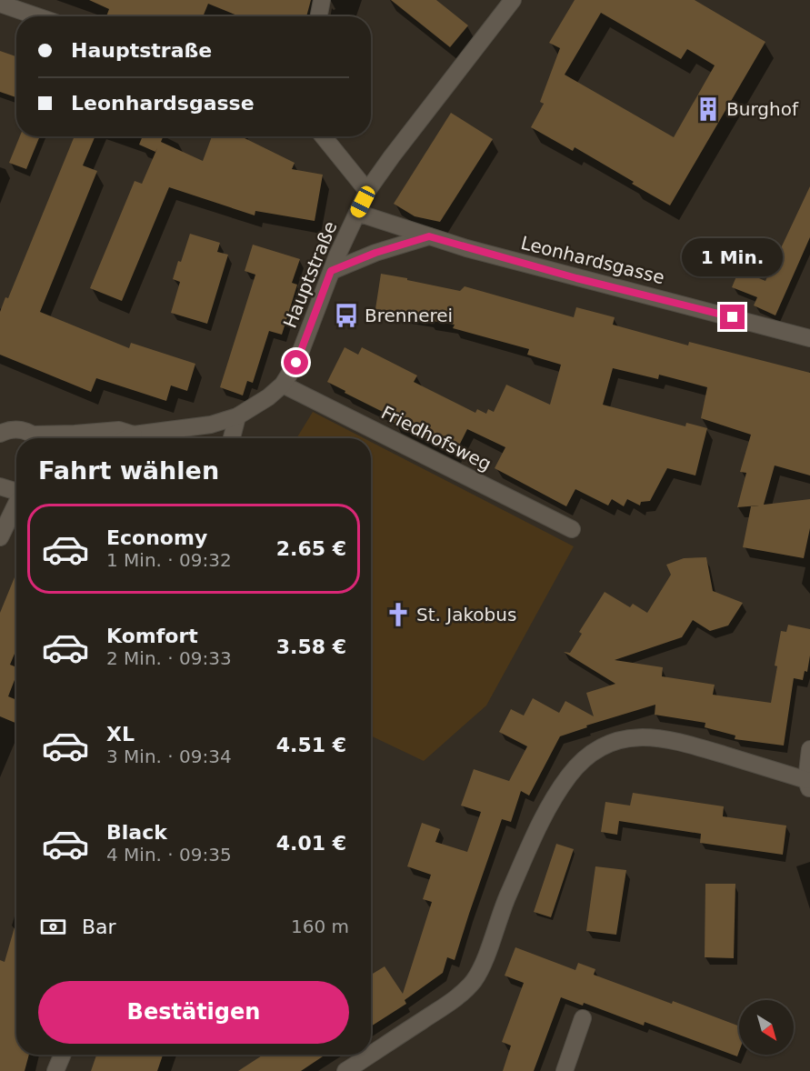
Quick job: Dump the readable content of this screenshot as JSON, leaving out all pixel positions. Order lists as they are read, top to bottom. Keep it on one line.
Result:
{"streets":{"street":["Leonhardsgasse","Hauptstraße","Friedhofsweg"]},"crossings":[["Leonhardsgasse","Hauptstraße"],["Hauptstraße","Friedhofsweg"]],"places":{"building":["Burghof"],"bus stop":["Brennerei"],"church":["St. Jakobus"]},"north":"bottom right","page":{"banner":["Hauptstraße","Leonhardsgasse"],"bubble":"1 Min.","heading":"Fahrt wählen","list":[{"name":"Economy","note":"1 Min. · 09:32","value":"2.65 €"},{"name":"Komfort","note":"2 Min. · 09:33","value":"3.58 €"},{"name":"XL","note":"3 Min. · 09:34","value":"4.51 €"},{"name":"Black","note":"4 Min. · 09:35","value":"4.01 €"}],"pay":["Bar","160 m"],"buttons":"Bestätigen"}}
